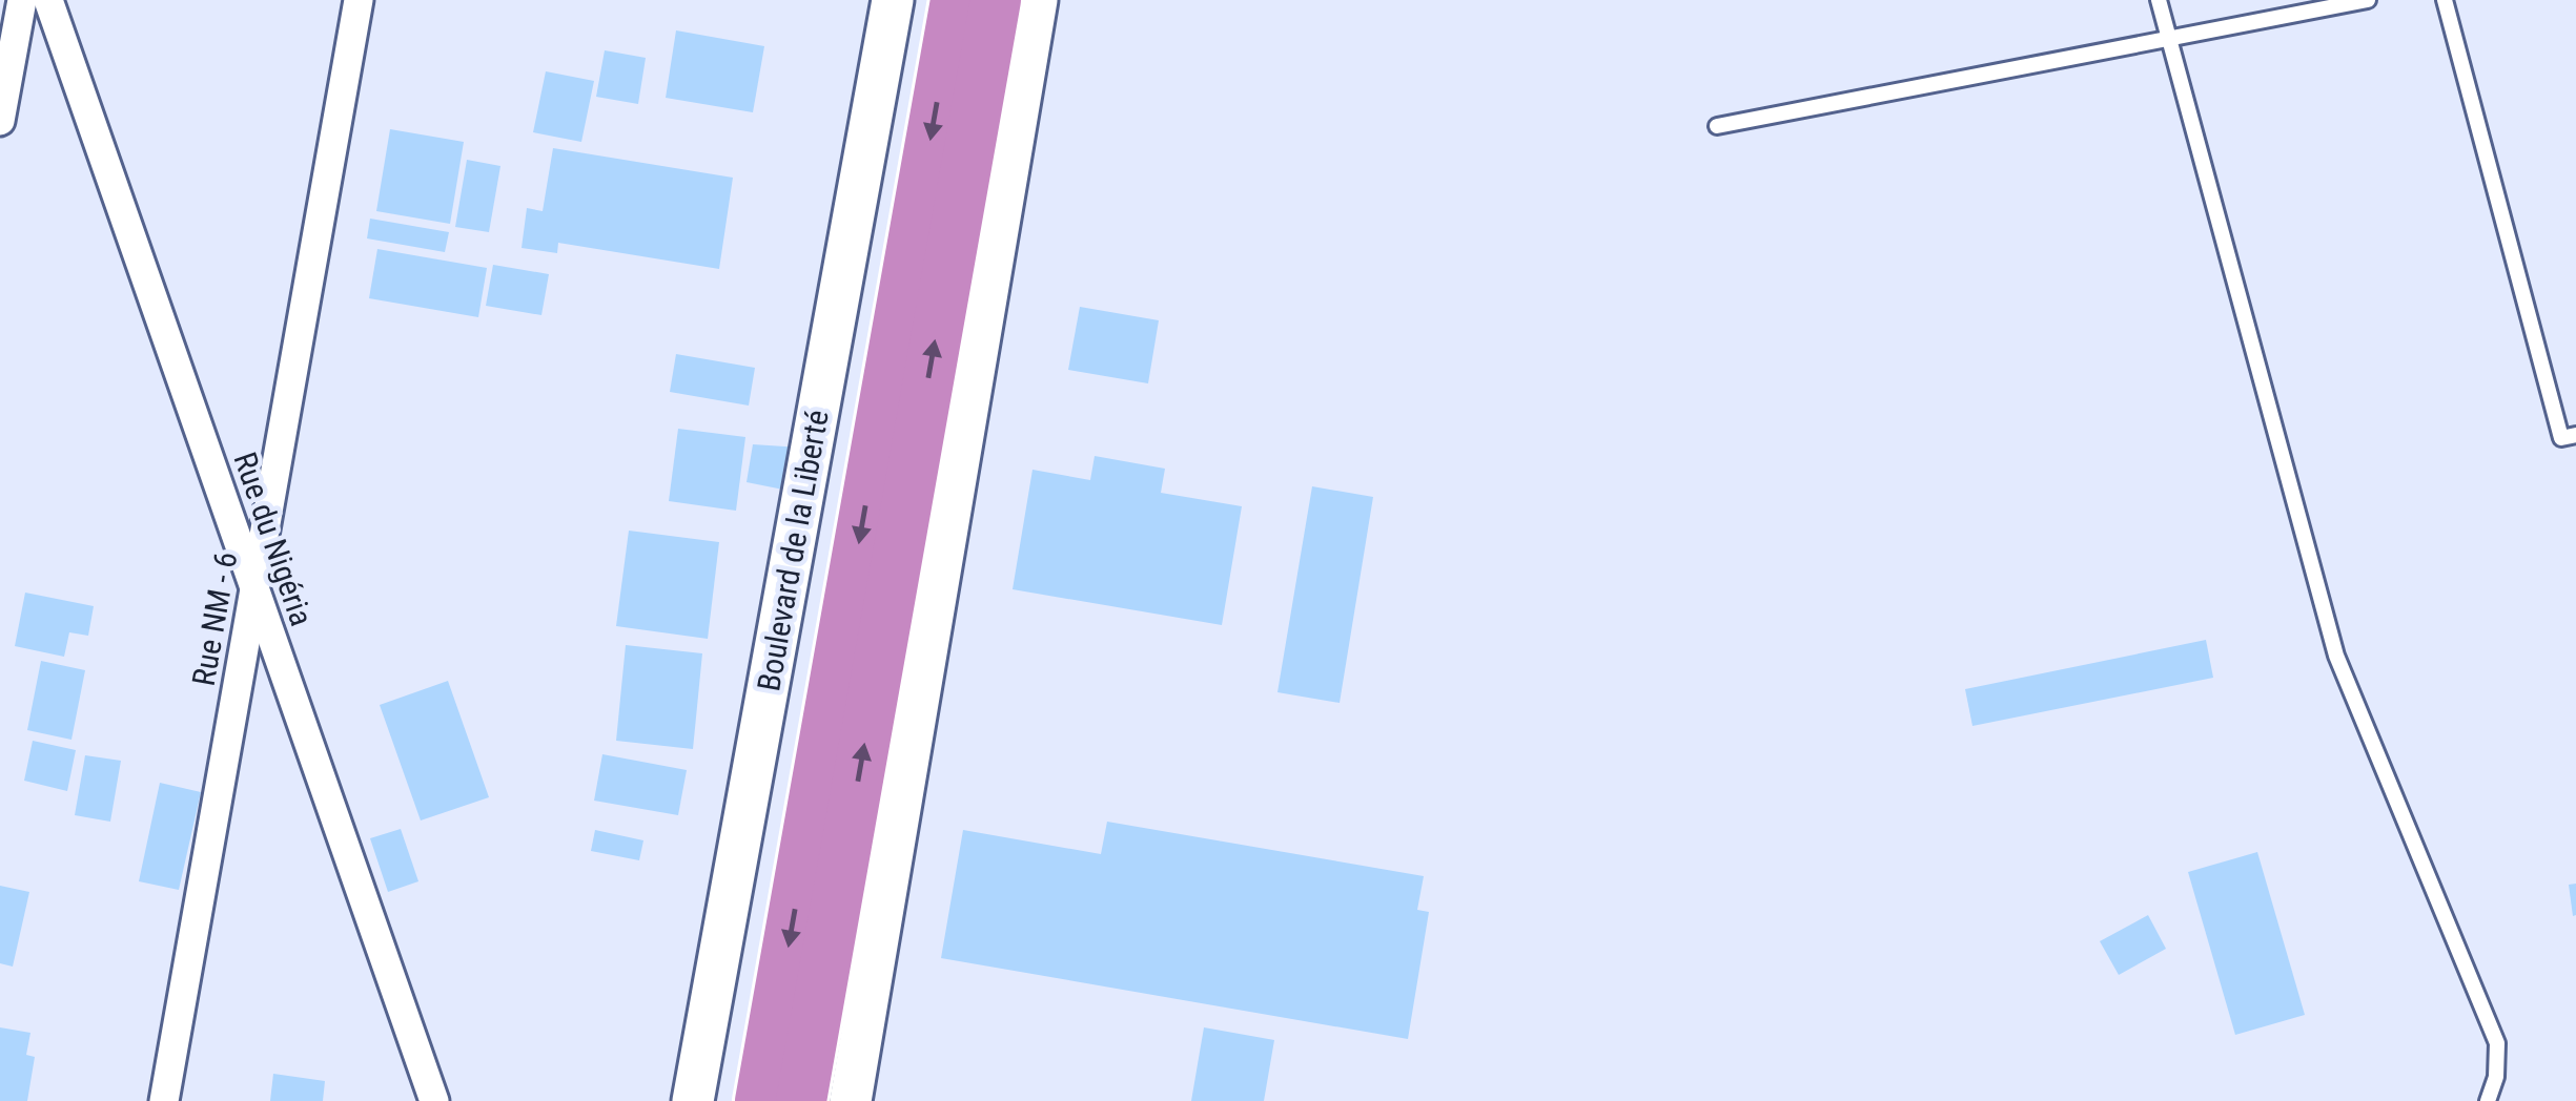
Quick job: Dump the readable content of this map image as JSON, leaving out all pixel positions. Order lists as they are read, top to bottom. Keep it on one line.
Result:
{"streets":{"highway":["Boulevard de la Liberté"],"street":["Rue du Nigéria","Rue NM - 6"]},"crossings":[["Rue du Nigéria","Rue NM - 6"]]}
